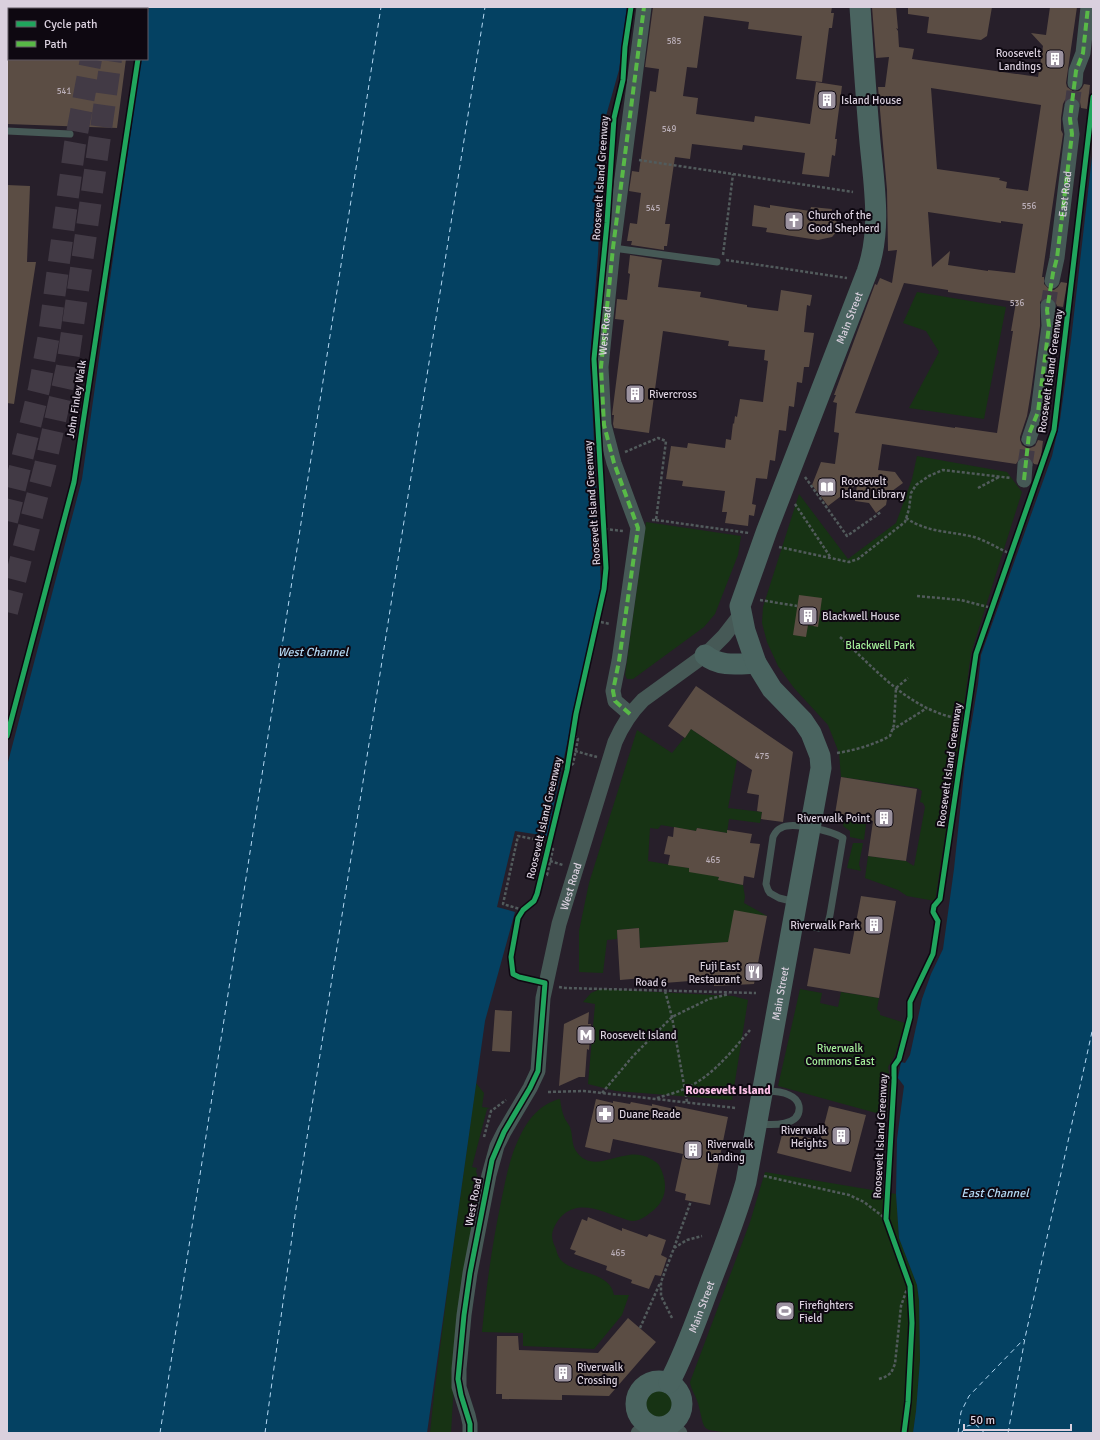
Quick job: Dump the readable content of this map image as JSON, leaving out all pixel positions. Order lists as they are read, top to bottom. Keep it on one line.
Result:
{"streets":{"street":["East Road","Main Street","West Road"],"path":["Road 6"],"cycle path":["Roosevelt Island Greenway","John Finley Walk"]},"crossings":[["Main Street","West Road"],["West Road","Road 6"]],"districts":["Roosevelt Island"],"water":["West Channel","East Channel"],"parks":["Blackwell Park","Riverwalk Commons East"],"places":{"building":["Roosevelt Landings","Island House","Rivercross","Blackwell House","Riverwalk Point","Riverwalk Park","Riverwalk Heights","Riverwalk Landing","Riverwalk Crossing"],"church":["Church of the Good Shepherd"],"library":["Roosevelt Island Library"],"restaurant":["Fuji East Restaurant"],"metro station":["Roosevelt Island"],"pharmacy":["Duane Reade"],"sports":["Firefighters Field"]},"house_numbers":["585","541","549","556","545","536","475","465","465"],"legend":["Cycle path","Path"],"scale_bar":"50 m"}
